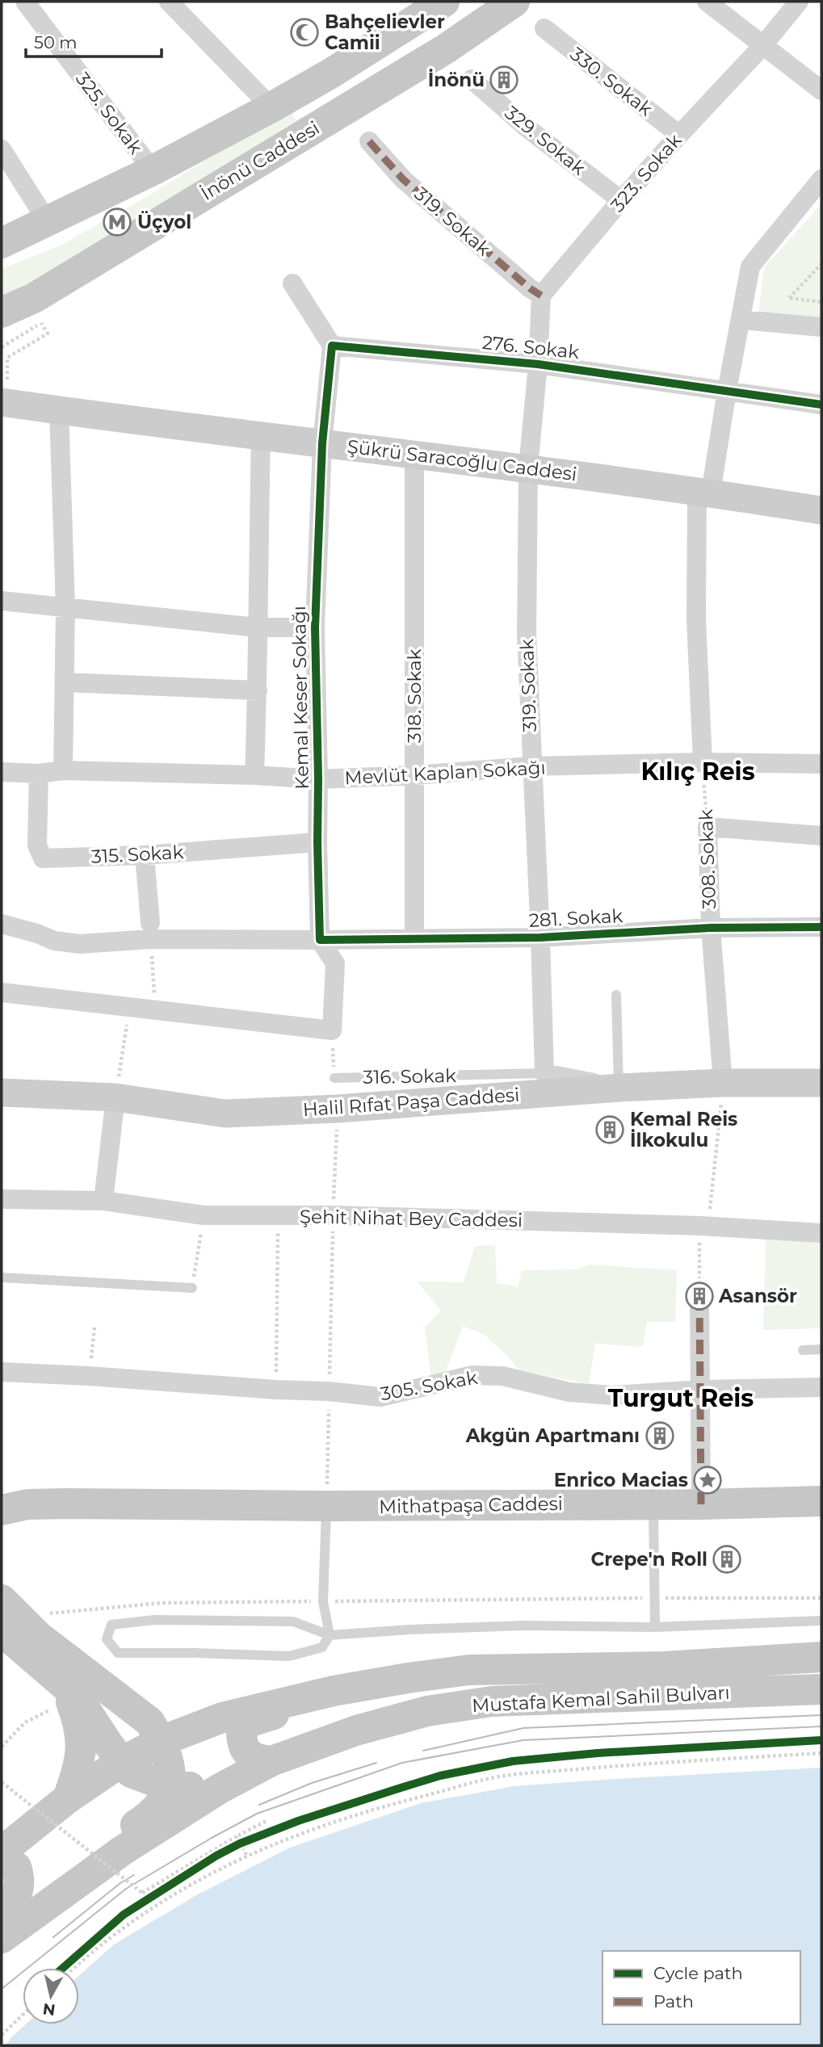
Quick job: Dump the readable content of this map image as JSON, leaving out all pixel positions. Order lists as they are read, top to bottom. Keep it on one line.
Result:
{"streets":{"main road":["İnönü Caddesi","Mithatpaşa Caddesi","Mustafa Kemal Sahil Bulvarı"],"street":["330. Sokak","325. Sokak","329. Sokak","323. Sokak","319. Sokak","276. Sokak","Şükrü Saracoğlu Caddesi","318. Sokak","Kemal Keser Sokağı","Mevlüt Kaplan Sokağı","315. Sokak","308. Sokak","281. Sokak","316. Sokak","Halil Rıfat Paşa Caddesi","Şehit Nihat Bey Caddesi","305. Sokak"]},"crossings":[["330. Sokak","323. Sokak"],["329. Sokak","323. Sokak"],["323. Sokak","319. Sokak"],["319. Sokak","276. Sokak"],["319. Sokak","Şükrü Saracoğlu Caddesi"],["319. Sokak","Mevlüt Kaplan Sokağı"],["319. Sokak","281. Sokak"],["319. Sokak","316. Sokak"],["Şükrü Saracoğlu Caddesi","318. Sokak"],["Şükrü Saracoğlu Caddesi","Kemal Keser Sokağı"],["318. Sokak","Mevlüt Kaplan Sokağı"],["318. Sokak","281. Sokak"],["Kemal Keser Sokağı","Mevlüt Kaplan Sokağı"],["Kemal Keser Sokağı","315. Sokak"],["Kemal Keser Sokağı","281. Sokak"],["Mevlüt Kaplan Sokağı","315. Sokak"],["Mevlüt Kaplan Sokağı","308. Sokak"],["308. Sokak","281. Sokak"],["308. Sokak","Halil Rıfat Paşa Caddesi"],["316. Sokak","Halil Rıfat Paşa Caddesi"]],"districts":["Kılıç Reis","Turgut Reis"],"places":{"mosque":["Bahçelievler Camii"],"building":["İnönü","Kemal Reis İlkokulu","Asansör","Akgün Apartmanı","Crepe'n Roll"],"metro station":["Üçyol"],"place":["Enrico Macias"]},"legend":["Cycle path","Path"],"scale_bar":"50 m","north":"bottom"}
